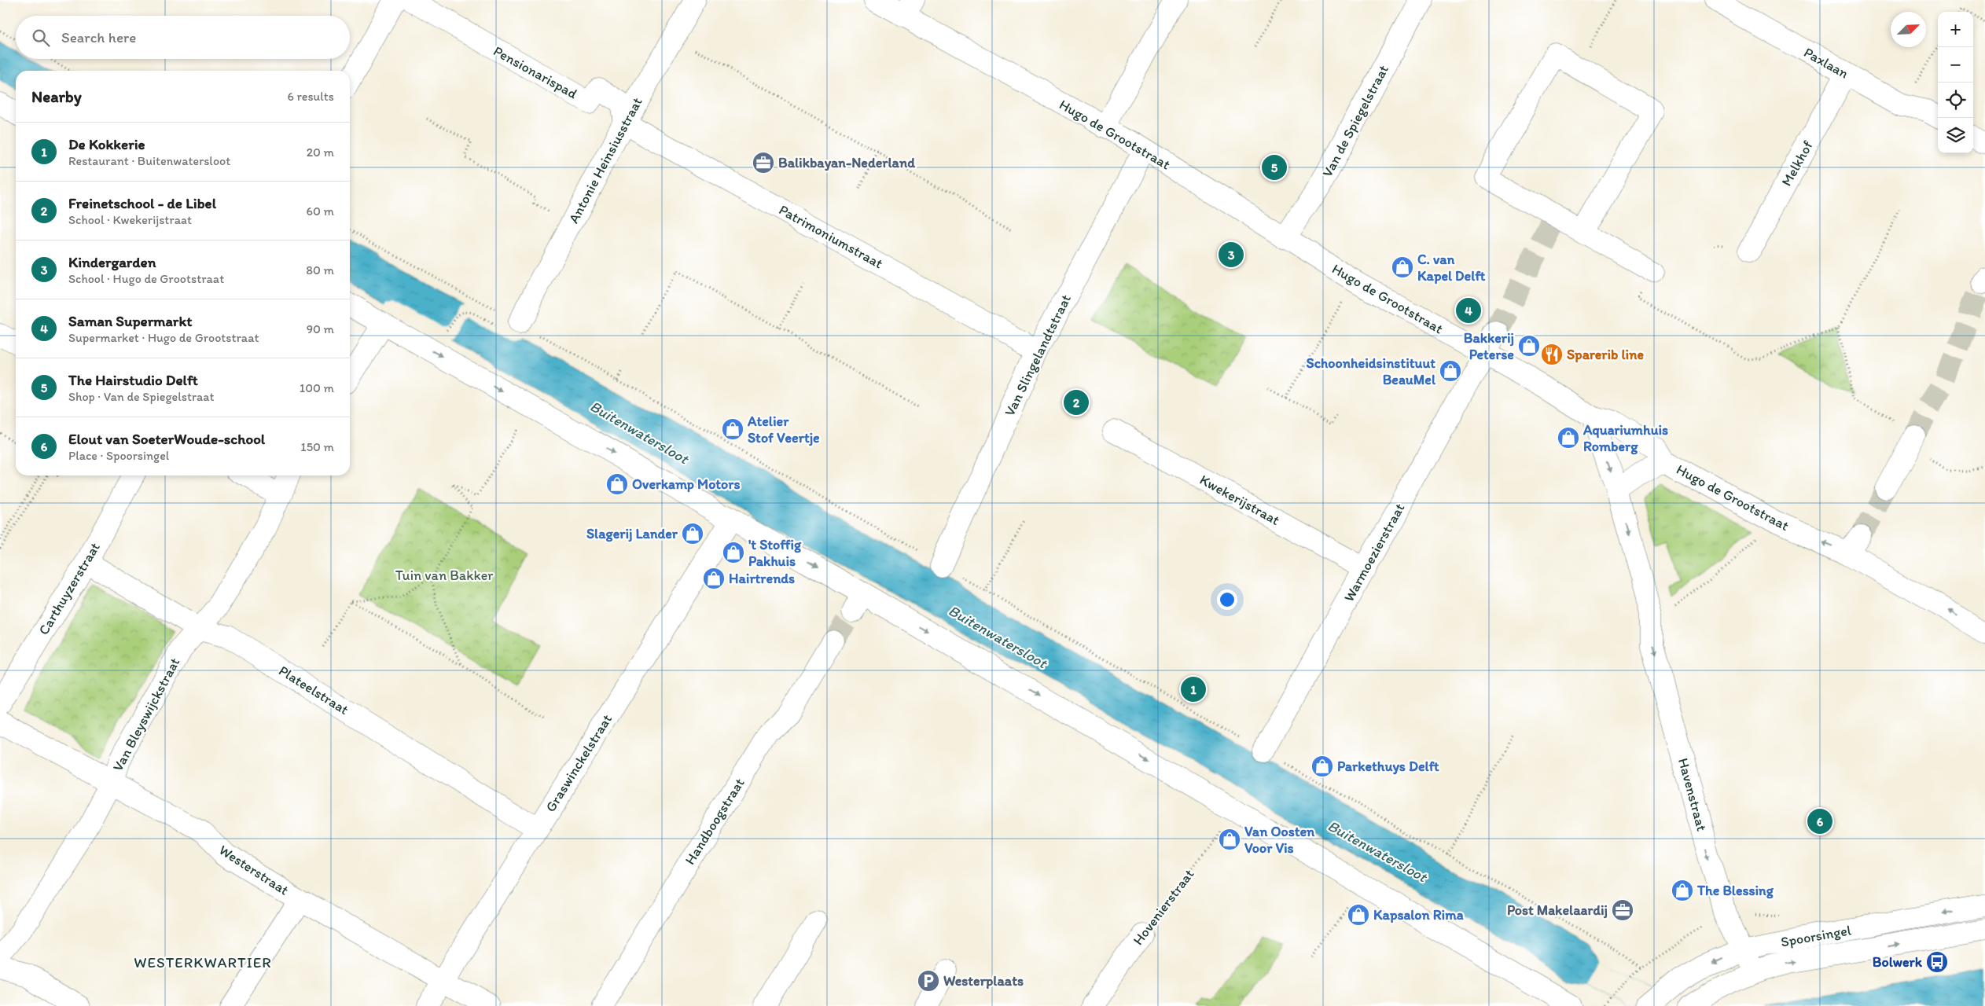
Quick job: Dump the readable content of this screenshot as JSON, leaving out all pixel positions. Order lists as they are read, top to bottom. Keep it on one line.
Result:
{"streets":{"street":["Paxlaan","Pensionarispad","Van de Spiegelstraat","Hugo de Grootstraat","Antonie Heinsiusstraat","Melkhof","Patrimoniumstraat","Van Slingelandtstraat","Kwekerijstraat","Warmoezierstraat","Carthuyzerstraat","Plateelstraat","Van Bleyswijckstraat","Graswinckelstraat","Havenstraat","Handboogstraat","Westerstraat","Hovenierstraat","Spoorsingel"]},"crossings":[["Paxlaan","Melkhof"],["Pensionarispad","Antonie Heinsiusstraat"],["Pensionarispad","Patrimoniumstraat"],["Van de Spiegelstraat","Hugo de Grootstraat"],["Hugo de Grootstraat","Van Slingelandtstraat"],["Hugo de Grootstraat","Warmoezierstraat"],["Hugo de Grootstraat","Havenstraat"],["Antonie Heinsiusstraat","Patrimoniumstraat"],["Patrimoniumstraat","Van Slingelandtstraat"],["Kwekerijstraat","Warmoezierstraat"],["Carthuyzerstraat","Plateelstraat"],["Plateelstraat","Van Bleyswijckstraat"],["Plateelstraat","Graswinckelstraat"],["Van Bleyswijckstraat","Westerstraat"],["Graswinckelstraat","Westerstraat"],["Havenstraat","Spoorsingel"]],"one_way":["Havenstraat"],"districts":["WESTERKWARTIER"],"water":["Buitenwatersloot"],"parks":["Tuin van Bakker"],"places":{"office":["Balikbayan-Nederland","Post Makelaardij"],"shop":["C. van Kapel Delft","Bakkerij Peterse","Schoonheidsinstituut BeauMel","Atelier Stof Veertje","Aquariumhuis Romberg","Overkamp Motors","Slagerij Lander","'t Stoffig Pakhuis","Hairtrends","Parkethuys Delft","Van Oosten Voor Vis","The Blessing","Kapsalon Rima"],"restaurant":["Sparerib line"],"bus stop":["Bolwerk"],"parking":["Westerplaats"]},"north":"top right","page":{"map_buttons":["+","−"],"search":"Search here","heading":["Nearby","6 results"],"list":[{"mark":"1","name":"De Kokkerie","note":"Restaurant · Buitenwatersloot","value":"20 m"},{"mark":"2","name":"Freinetschool - de Libel","note":"School · Kwekerijstraat","value":"60 m"},{"mark":"3","name":"Kindergarden","note":"School · Hugo de Grootstraat","value":"80 m"},{"mark":"4","name":"Saman Supermarkt","note":"Supermarket · Hugo de Grootstraat","value":"90 m"},{"mark":"5","name":"The Hairstudio Delft","note":"Shop · Van de Spiegelstraat","value":"100 m"},{"mark":"6","name":"Elout van SoeterWoude-school","note":"Place · Spoorsingel","value":"150 m"}],"pins":["5","3","4","2","1","6"]}}
